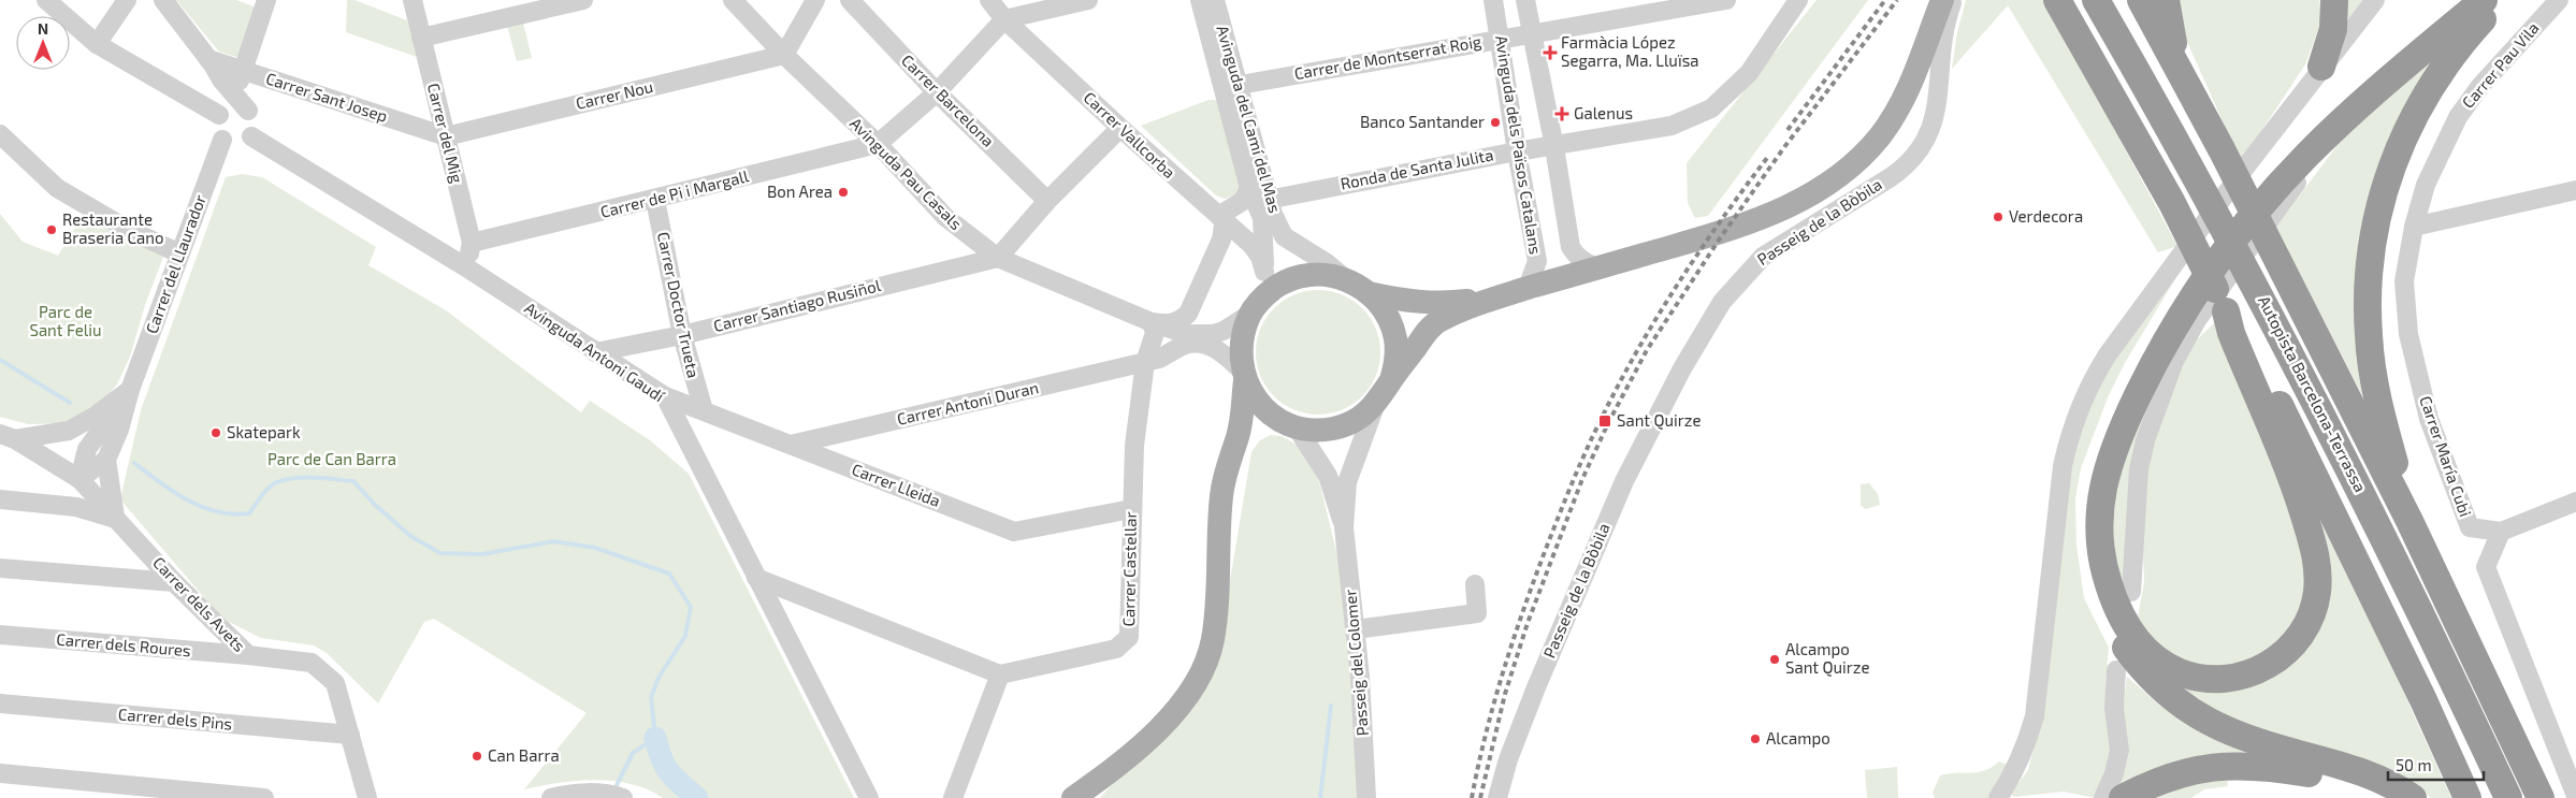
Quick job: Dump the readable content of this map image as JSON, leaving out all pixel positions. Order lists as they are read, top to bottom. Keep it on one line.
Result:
{"streets":{"highway":["Autopista Barcelona-Terrassa"],"street":["Carrer de Montserrat Roig","Carrer Pau Vila","Carrer Nou","Carrer Sant Josep","Carrer Barcelona","Avinguda del Camí del Mas","Carrer del Mig","Carrer Vallcorba","Avinguda dels Països Catalans","Ronda de Santa Julita","Avinguda Pau Casals","Carrer de Pi i Margall","Passeig de la Bòbila","Carrer del Llaurador","Carrer Doctor Trueta","Carrer Santiago Rusiñol","Avinguda Antoni Gaudí","Carrer Antoni Duran","Carrer María Cubi","Carrer Lleida","Carrer Castellar","Carrer dels Avets","Carrer dels Roures","Passeig del Colomer","Carrer dels Pins"]},"crossings":[["Carrer de Montserrat Roig","Avinguda del Camí del Mas"],["Carrer de Montserrat Roig","Avinguda dels Països Catalans"],["Carrer Pau Vila","Carrer María Cubi"],["Carrer Nou","Carrer Sant Josep"],["Carrer Nou","Carrer del Mig"],["Carrer Nou","Avinguda Pau Casals"],["Carrer Sant Josep","Carrer del Mig"],["Avinguda del Camí del Mas","Ronda de Santa Julita"],["Avinguda del Camí del Mas","Avinguda Pau Casals"],["Avinguda del Camí del Mas","Passeig del Colomer"],["Carrer del Mig","Carrer de Pi i Margall"],["Carrer del Mig","Avinguda Antoni Gaudí"],["Avinguda dels Països Catalans","Ronda de Santa Julita"],["Avinguda Pau Casals","Carrer de Pi i Margall"],["Avinguda Pau Casals","Carrer Santiago Rusiñol"],["Avinguda Pau Casals","Carrer Castellar"],["Avinguda Pau Casals","Passeig del Colomer"],["Carrer de Pi i Margall","Carrer Doctor Trueta"],["Carrer del Llaurador","Avinguda Antoni Gaudí"],["Carrer del Llaurador","Carrer dels Avets"],["Carrer Doctor Trueta","Carrer Santiago Rusiñol"],["Carrer Doctor Trueta","Carrer Lleida"],["Carrer Santiago Rusiñol","Avinguda Antoni Gaudí"],["Avinguda Antoni Gaudí","Carrer Lleida"],["Carrer Antoni Duran","Carrer Lleida"],["Carrer Antoni Duran","Carrer Castellar"],["Carrer Lleida","Carrer Castellar"],["Carrer dels Avets","Carrer dels Roures"],["Carrer dels Avets","Carrer dels Pins"]],"parks":["Parc de Sant Feliu","Parc de Can Barra"],"places":{"health":["Farmàcia López Segarra, Ma. Lluïsa","Galenus"],"other":["Banco Santander","Bon Area","Verdecora","Restaurante Braseria Cano","Skatepark","Alcampo Sant Quirze","Alcampo","Can Barra"],"transit":["Sant Quirze"]},"scale_bar":"50 m","north":"top"}
